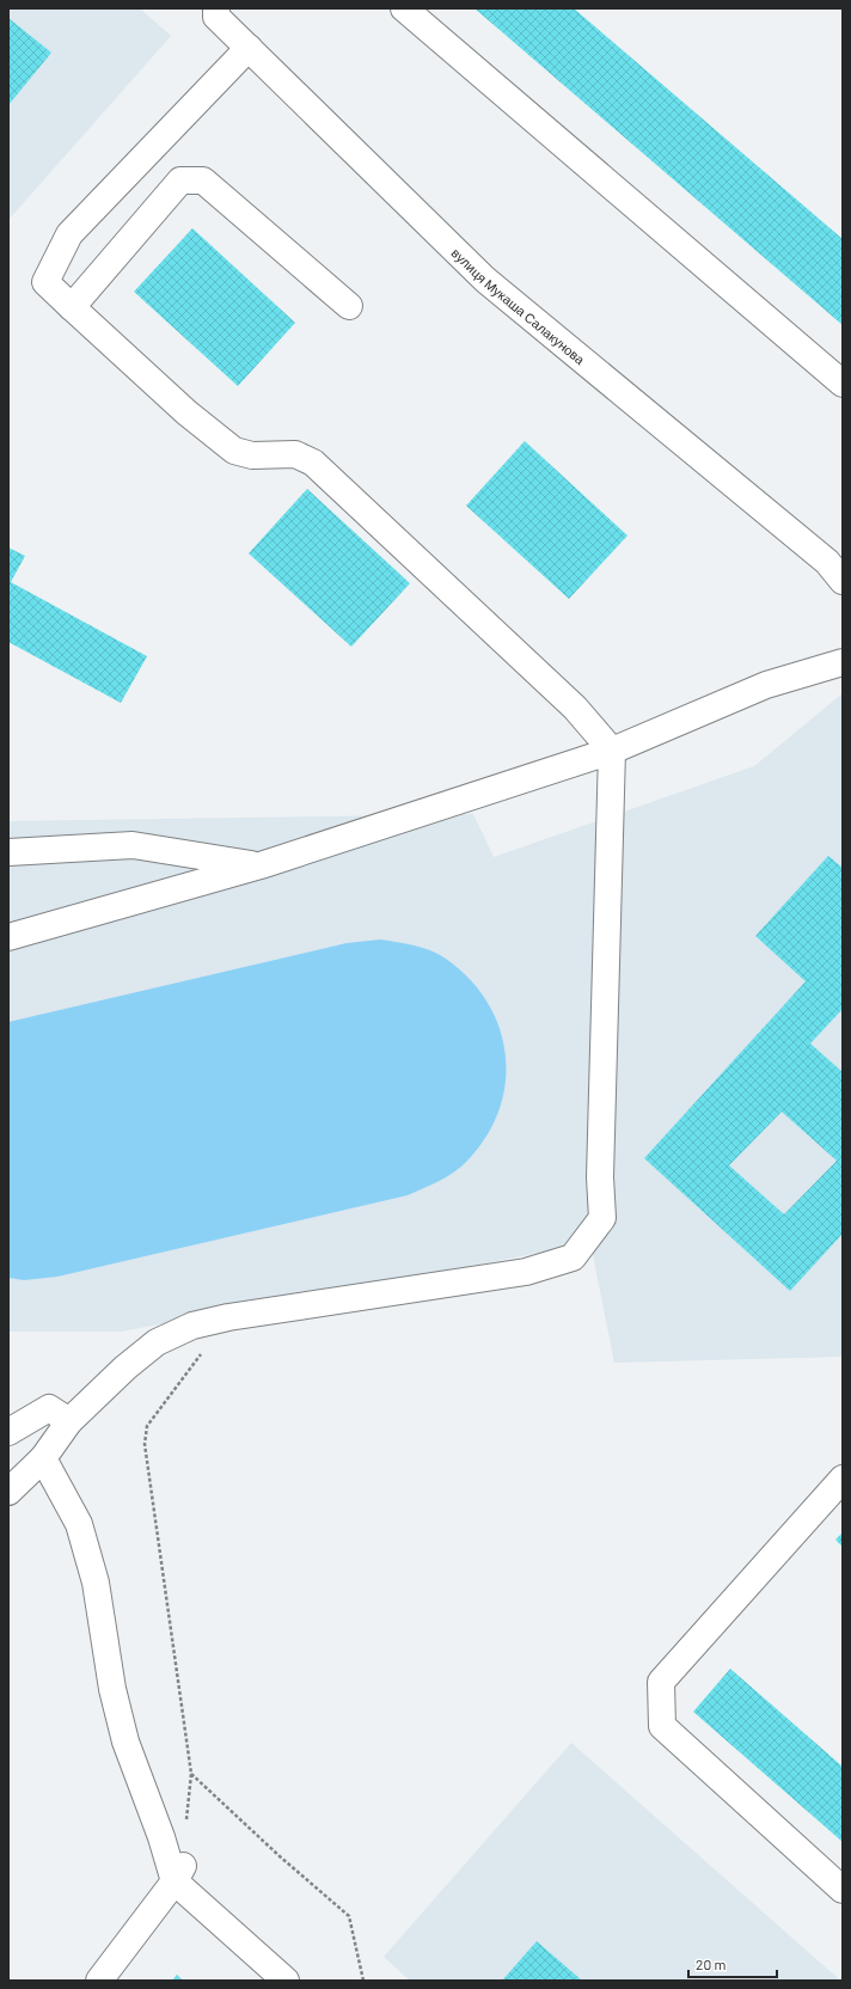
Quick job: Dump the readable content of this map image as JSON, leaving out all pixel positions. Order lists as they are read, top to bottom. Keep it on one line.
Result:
{"streets":{"lane":["вулиця Мукаша Салакунова"]},"scale_bar":"20 m"}
